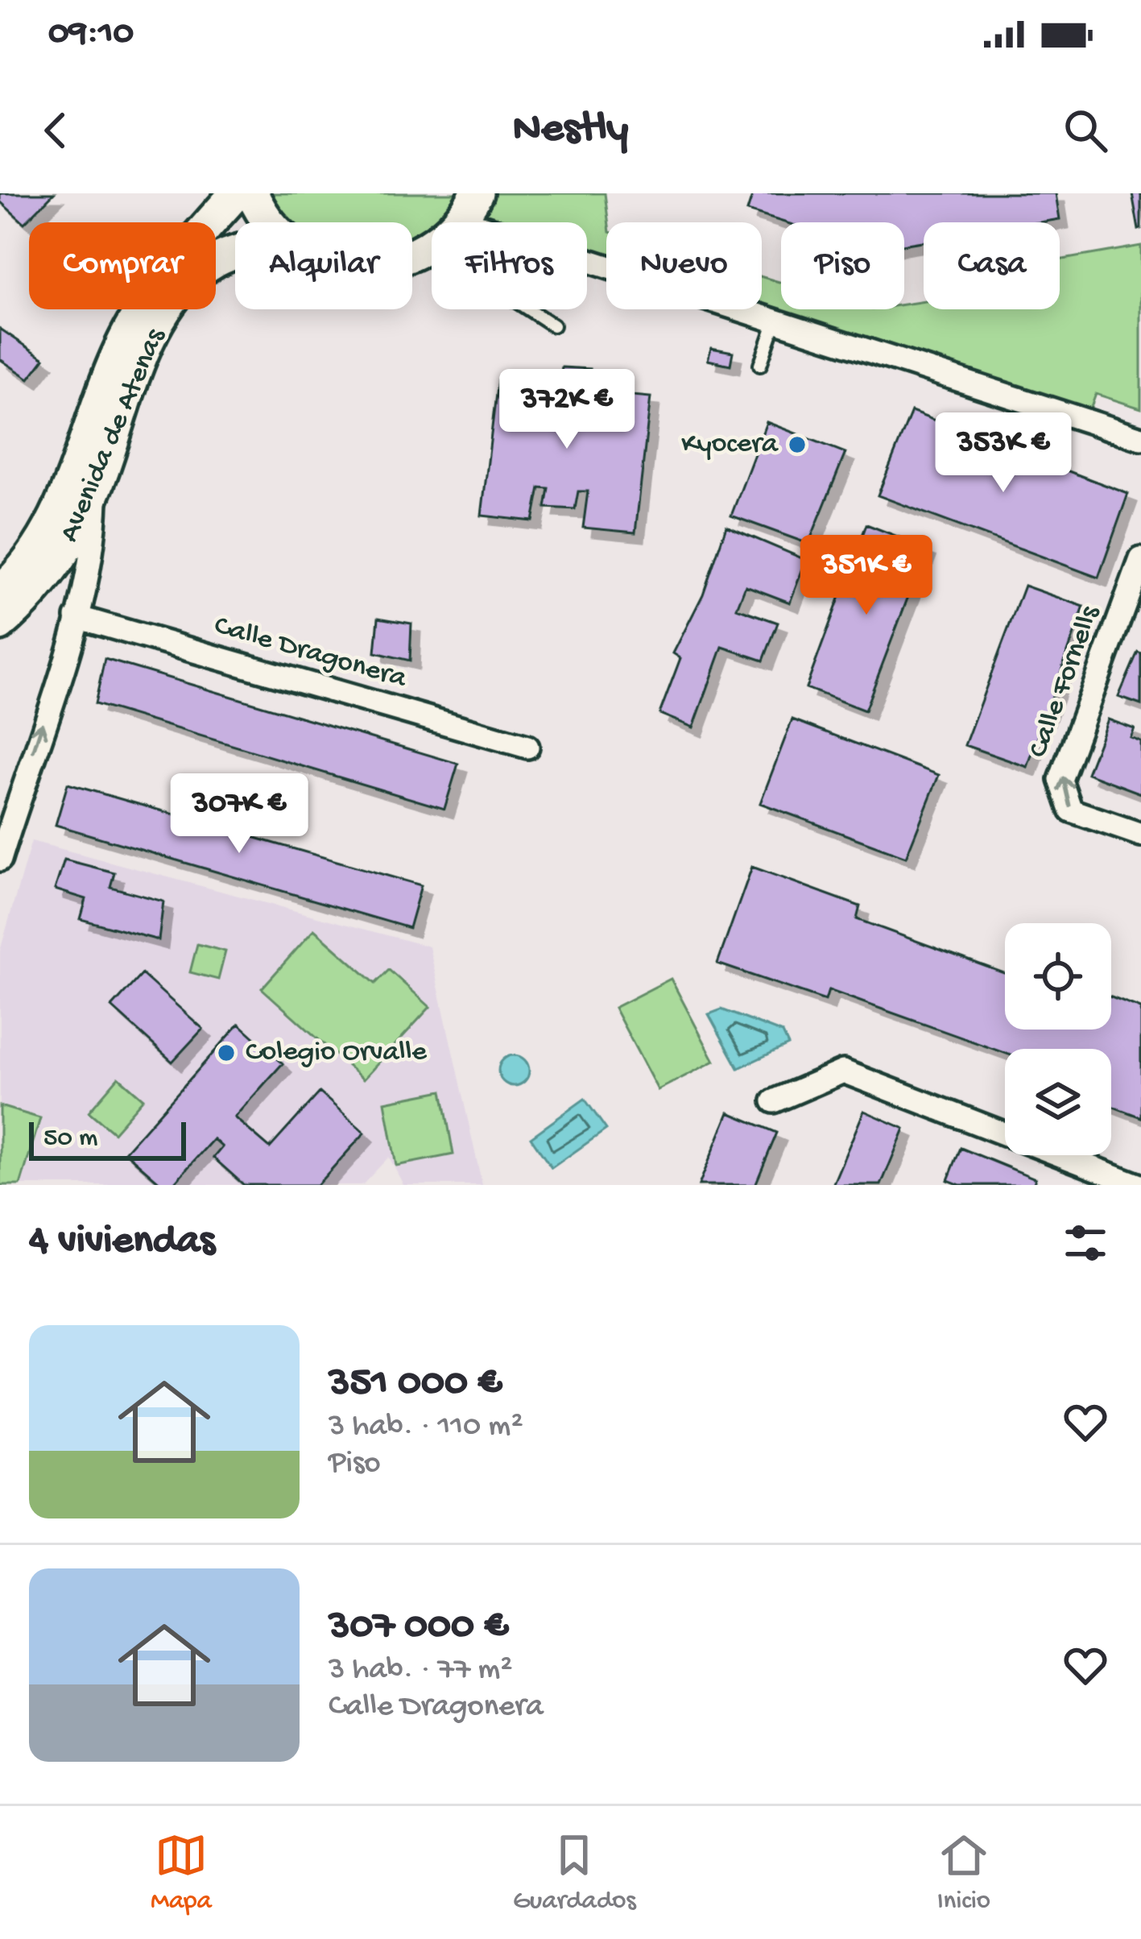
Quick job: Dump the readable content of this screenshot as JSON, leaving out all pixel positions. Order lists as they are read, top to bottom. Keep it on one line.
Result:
{"streets":{"main road":["Avenida de Atenas"],"street":["Calle Dragonera","Calle Fornells"]},"one_way":["Calle Fornells"],"places":["Kyocera","Colegio Orvalle"],"scale_bar":"50 m","page":{"status":"09:10","header":"Nestly","chip":["Comprar","Alquilar","Filtros","Nuevo","Piso","Casa"],"price":["372K €","353K €","351K €","307K €"],"scale":"50 m","heading":"4 viviendas","list":[{"name":"351 000 €","note":"3 hab. · 110 m² · Piso"},{"name":"307 000 €","note":"3 hab. · 77 m² · Calle Dragonera"}],"tabs":["Mapa","Guardados","Inicio"]}}
